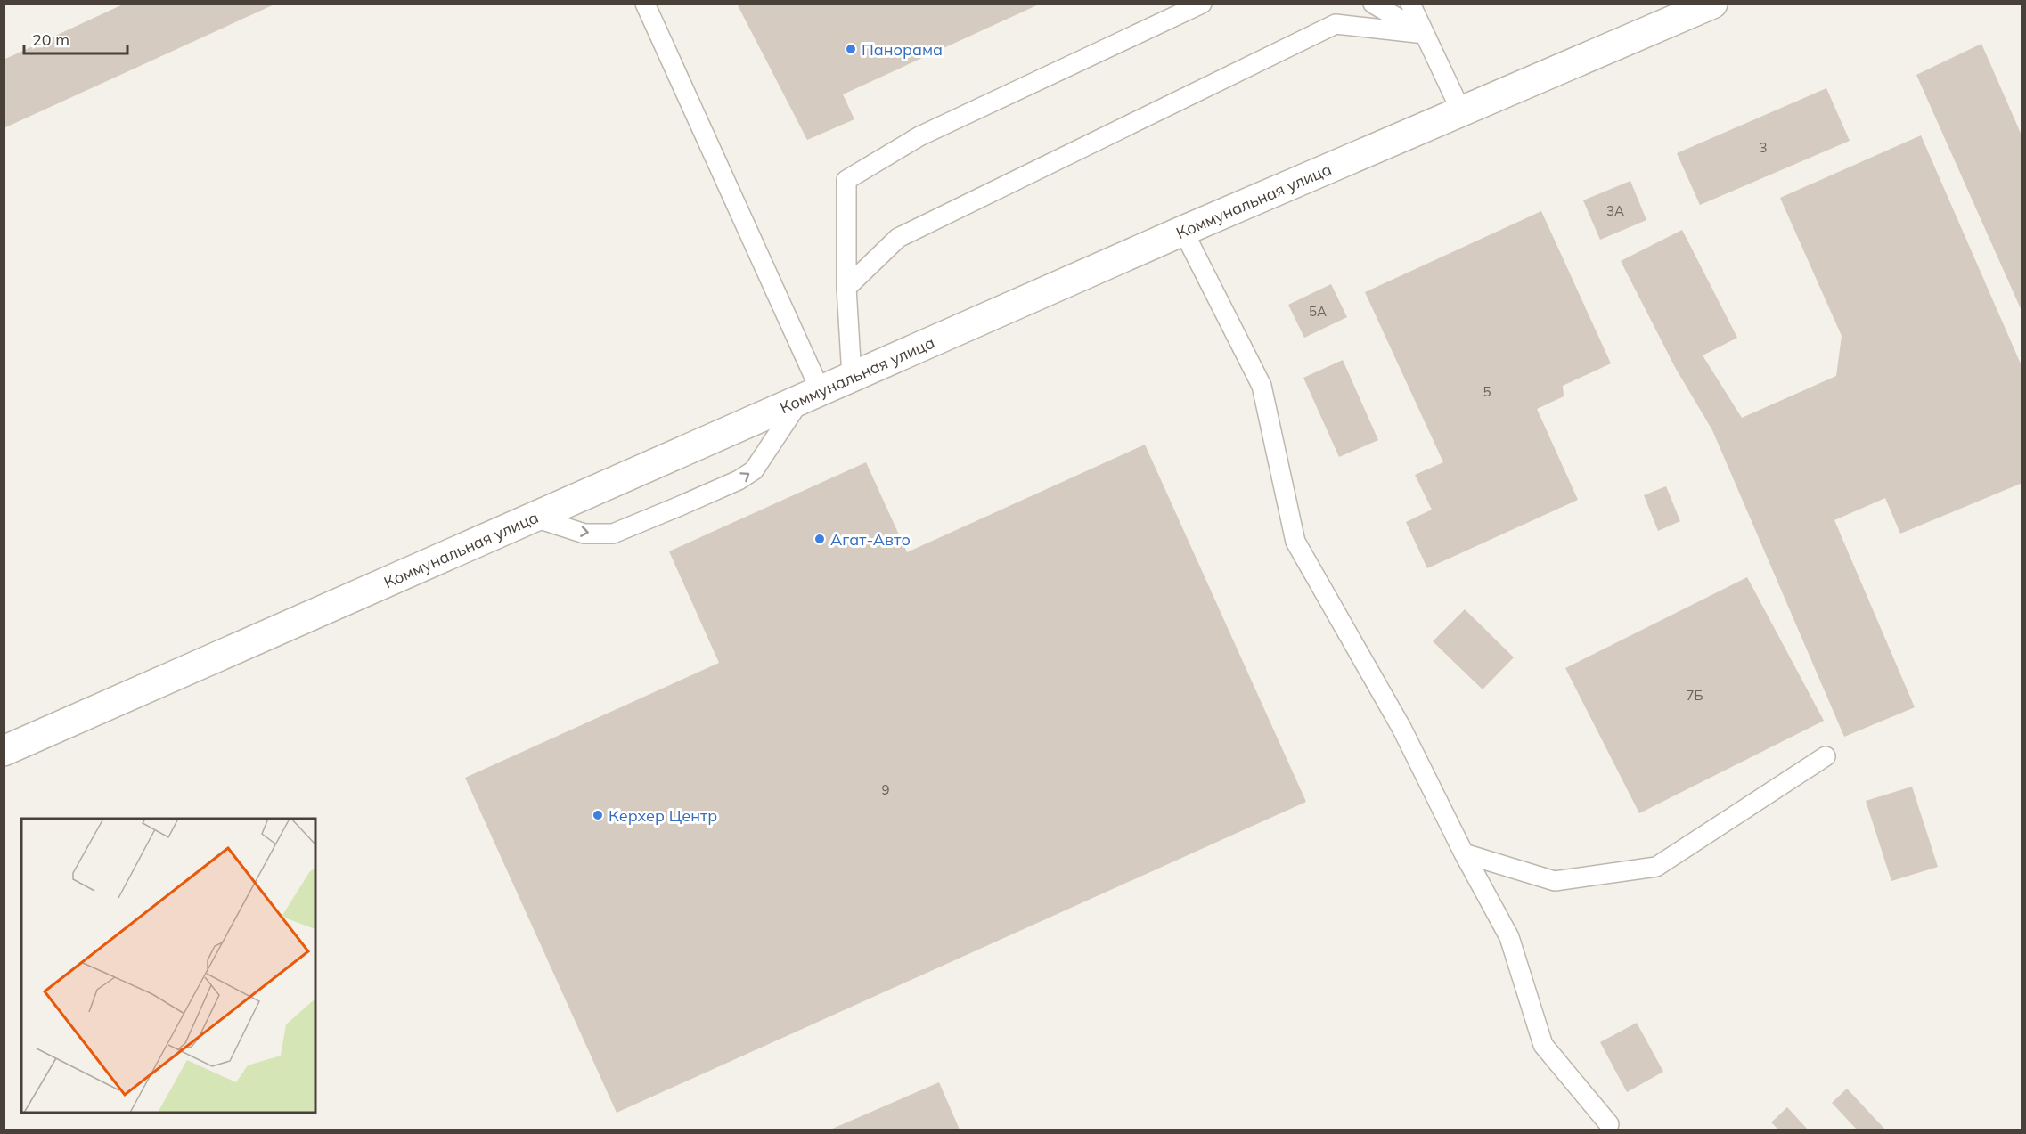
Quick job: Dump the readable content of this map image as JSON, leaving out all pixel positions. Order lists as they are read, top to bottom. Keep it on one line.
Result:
{"streets":{"street":["Коммунальная улица"]},"places":["Панорама","Агат-Авто","Керхер Центр"],"house_numbers":["3","3А","5А","5","7Б","9"],"scale_bar":"20 m"}
